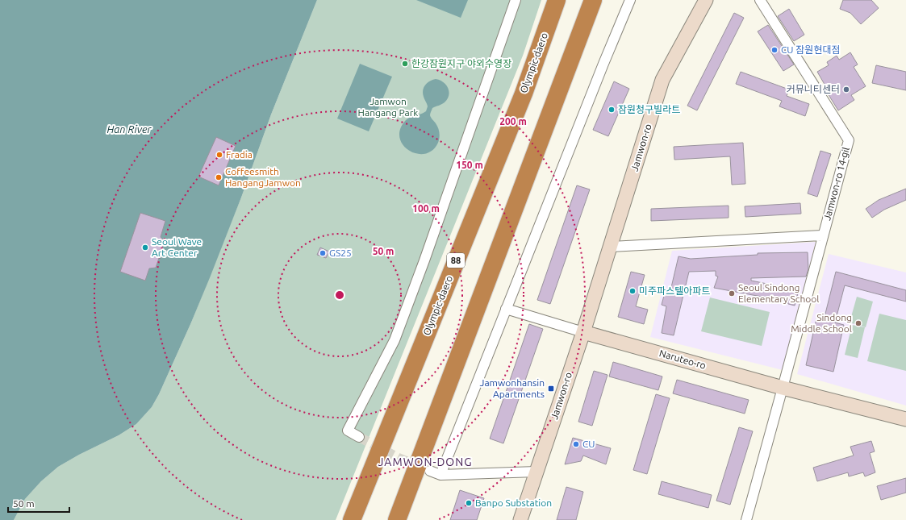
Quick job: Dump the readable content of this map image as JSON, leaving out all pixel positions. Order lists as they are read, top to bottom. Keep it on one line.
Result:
{"streets":{"highway":["Olympic-daero","88"],"main road":["Jamwon-ro","Naruteo-ro"],"street":["Jamwon-ro 14-gil"]},"crossings":[["Jamwon-ro","Naruteo-ro"],["Jamwon-ro 14-gil","Naruteo-ro"]],"districts":["JAMWON-DONG"],"water":["Han River"],"parks":["Jamwon Hangang Park"],"places":{"other":["CU 잠원현대점","한강잠원지구 야외수영장","커뮤니티센터","잠원청구빌라트","Fradia","Coffeesmith HangangJamwon","Seoul Wave Art Center","GS25","미주파스텔아파트","Seoul Sindong Elementary School","Sindong Middle School","CU","Banpo Substation"],"transit":["Jamwonhansin Apartments"]},"scale_bar":"50 m","rings":["200 m","150 m","100 m","50 m"]}
